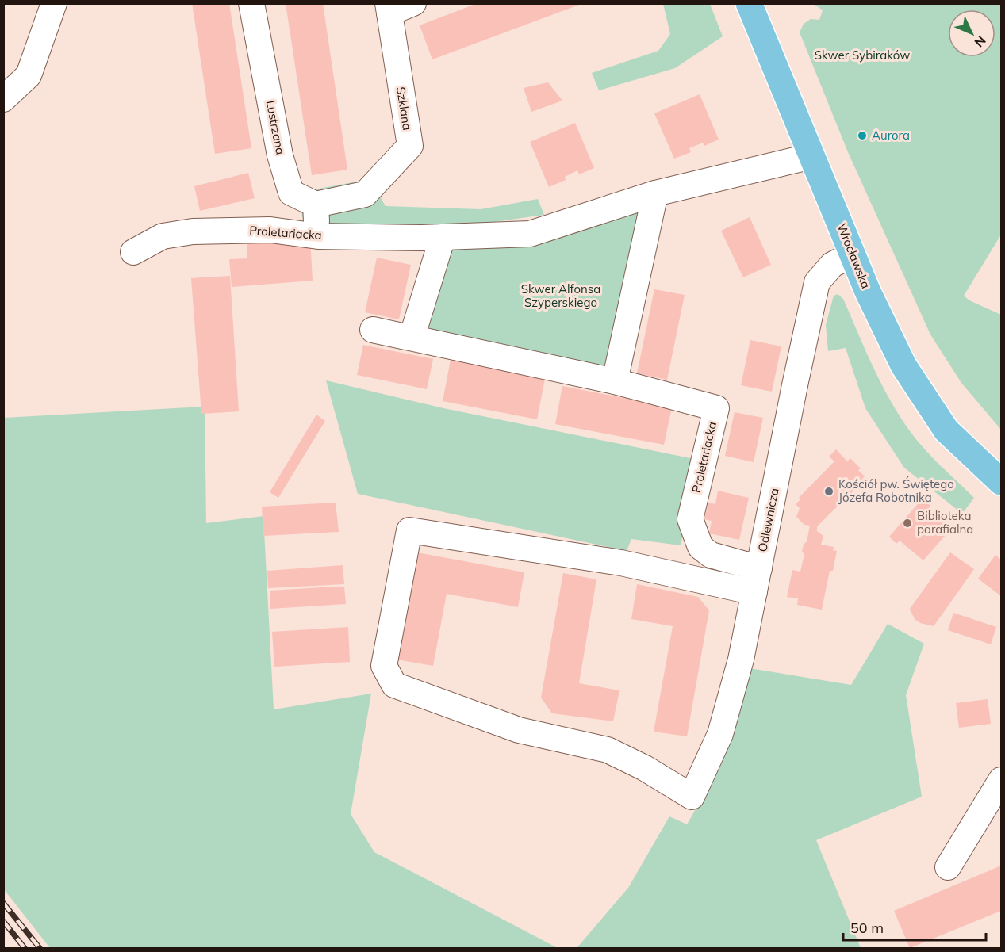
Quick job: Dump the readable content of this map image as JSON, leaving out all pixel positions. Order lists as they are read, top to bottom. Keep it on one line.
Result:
{"streets":{"main road":["Wrocławska"],"street":["Szklana","Lustrzana","Proletariacka","Odlewnicza"]},"crossings":[["Szklana","Lustrzana"],["Proletariacka","Wrocławska"],["Proletariacka","Odlewnicza"],["Wrocławska","Odlewnicza"]],"parks":["Skwer Sybiraków","Skwer Alfonsa Szyperskiego"],"places":["Aurora","Kościół pw. Świętego Józefa Robotnika","Biblioteka parafialna"],"scale_bar":"50 m","north":"bottom right"}
